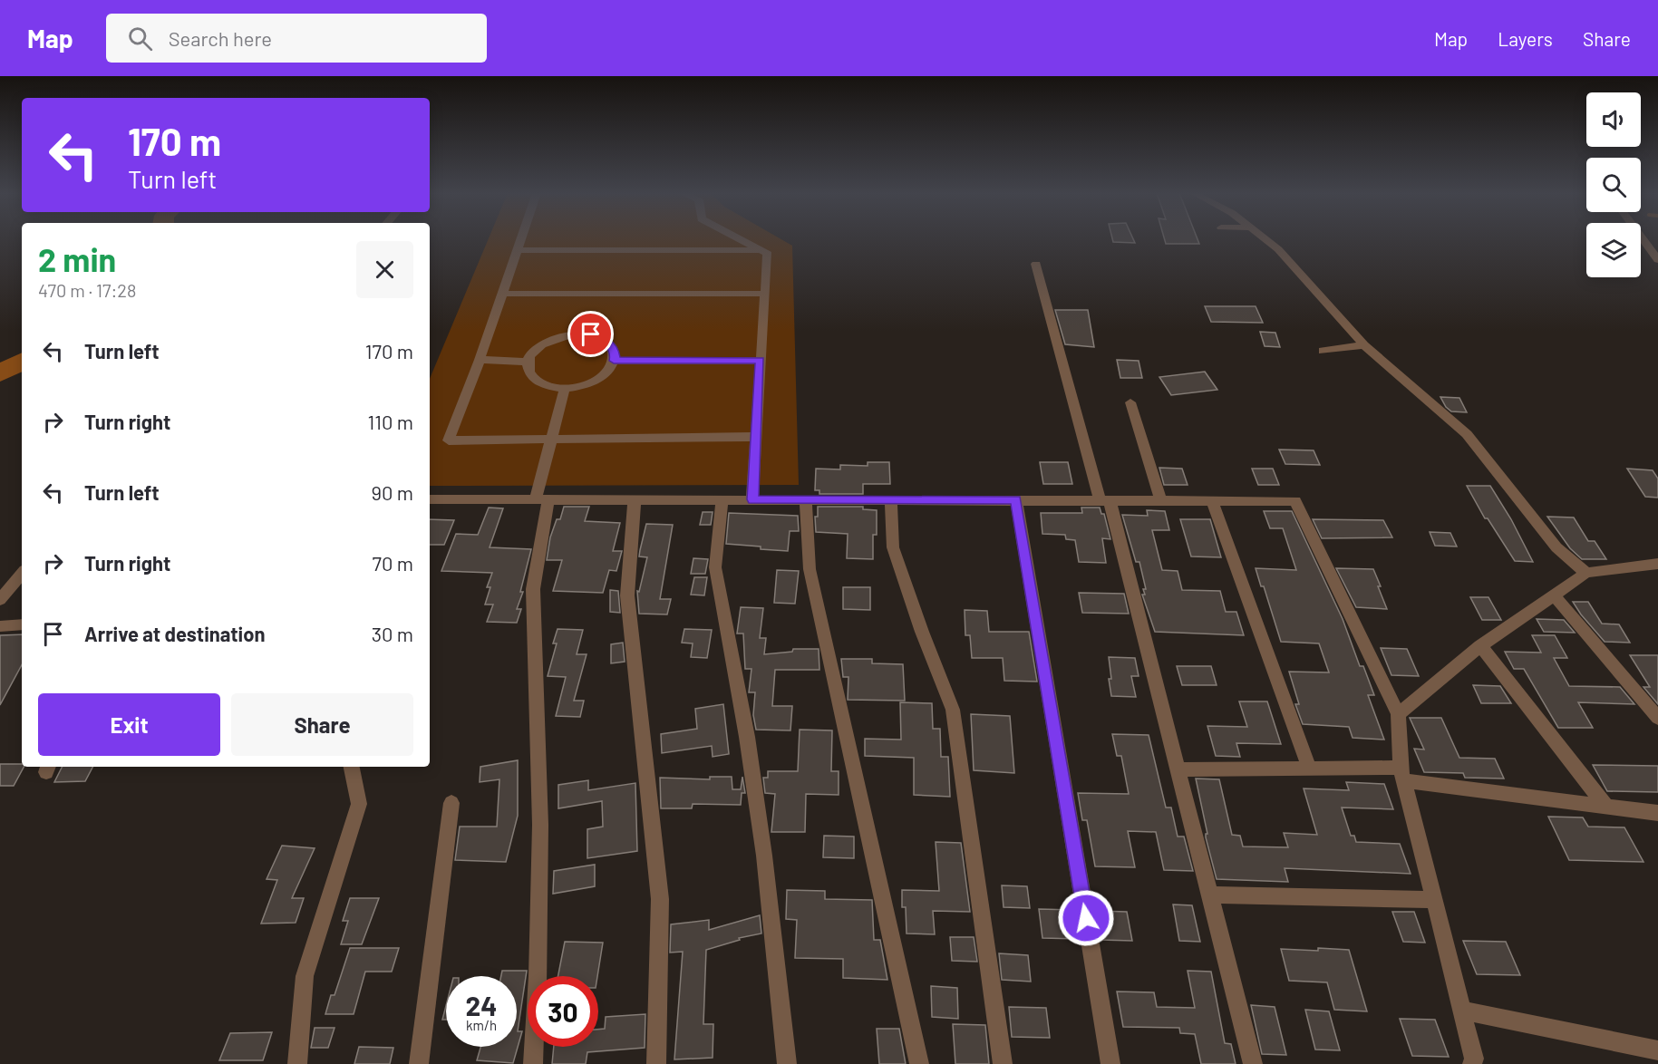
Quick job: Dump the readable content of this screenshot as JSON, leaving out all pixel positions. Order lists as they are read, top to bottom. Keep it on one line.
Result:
{"page":{"header":"Map","search":"Search here","nav":["Map","Layers","Share"],"turn":["170 m","Turn left"],"heading":["2 min","470 m · 17:28"],"list":[{"name":"Turn left","value":"170 m"},{"name":"Turn right","value":"110 m"},{"name":"Turn left","value":"90 m"},{"name":"Turn right","value":"70 m"},{"name":"Arrive at destination","value":"30 m"}],"buttons":["Exit","Share"],"speed":"24 km/h","limit":"30"}}
